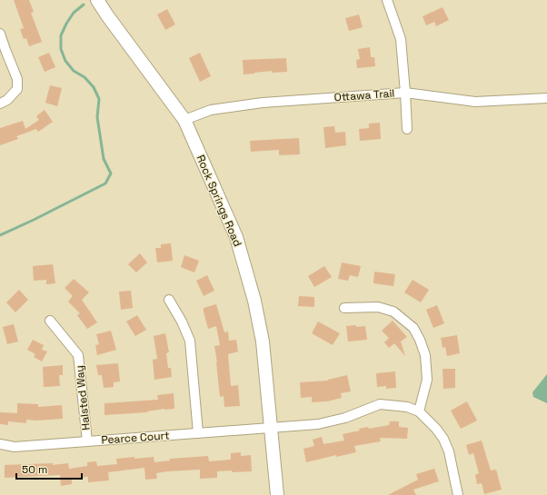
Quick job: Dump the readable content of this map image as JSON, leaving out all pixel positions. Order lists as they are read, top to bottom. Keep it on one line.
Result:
{"streets":{"street":["Ottawa Trail","Rock Springs Road","Halsted Way","Pearce Court"]},"crossings":[["Ottawa Trail","Rock Springs Road"],["Rock Springs Road","Pearce Court"],["Halsted Way","Pearce Court"]],"scale_bar":"50 m"}
